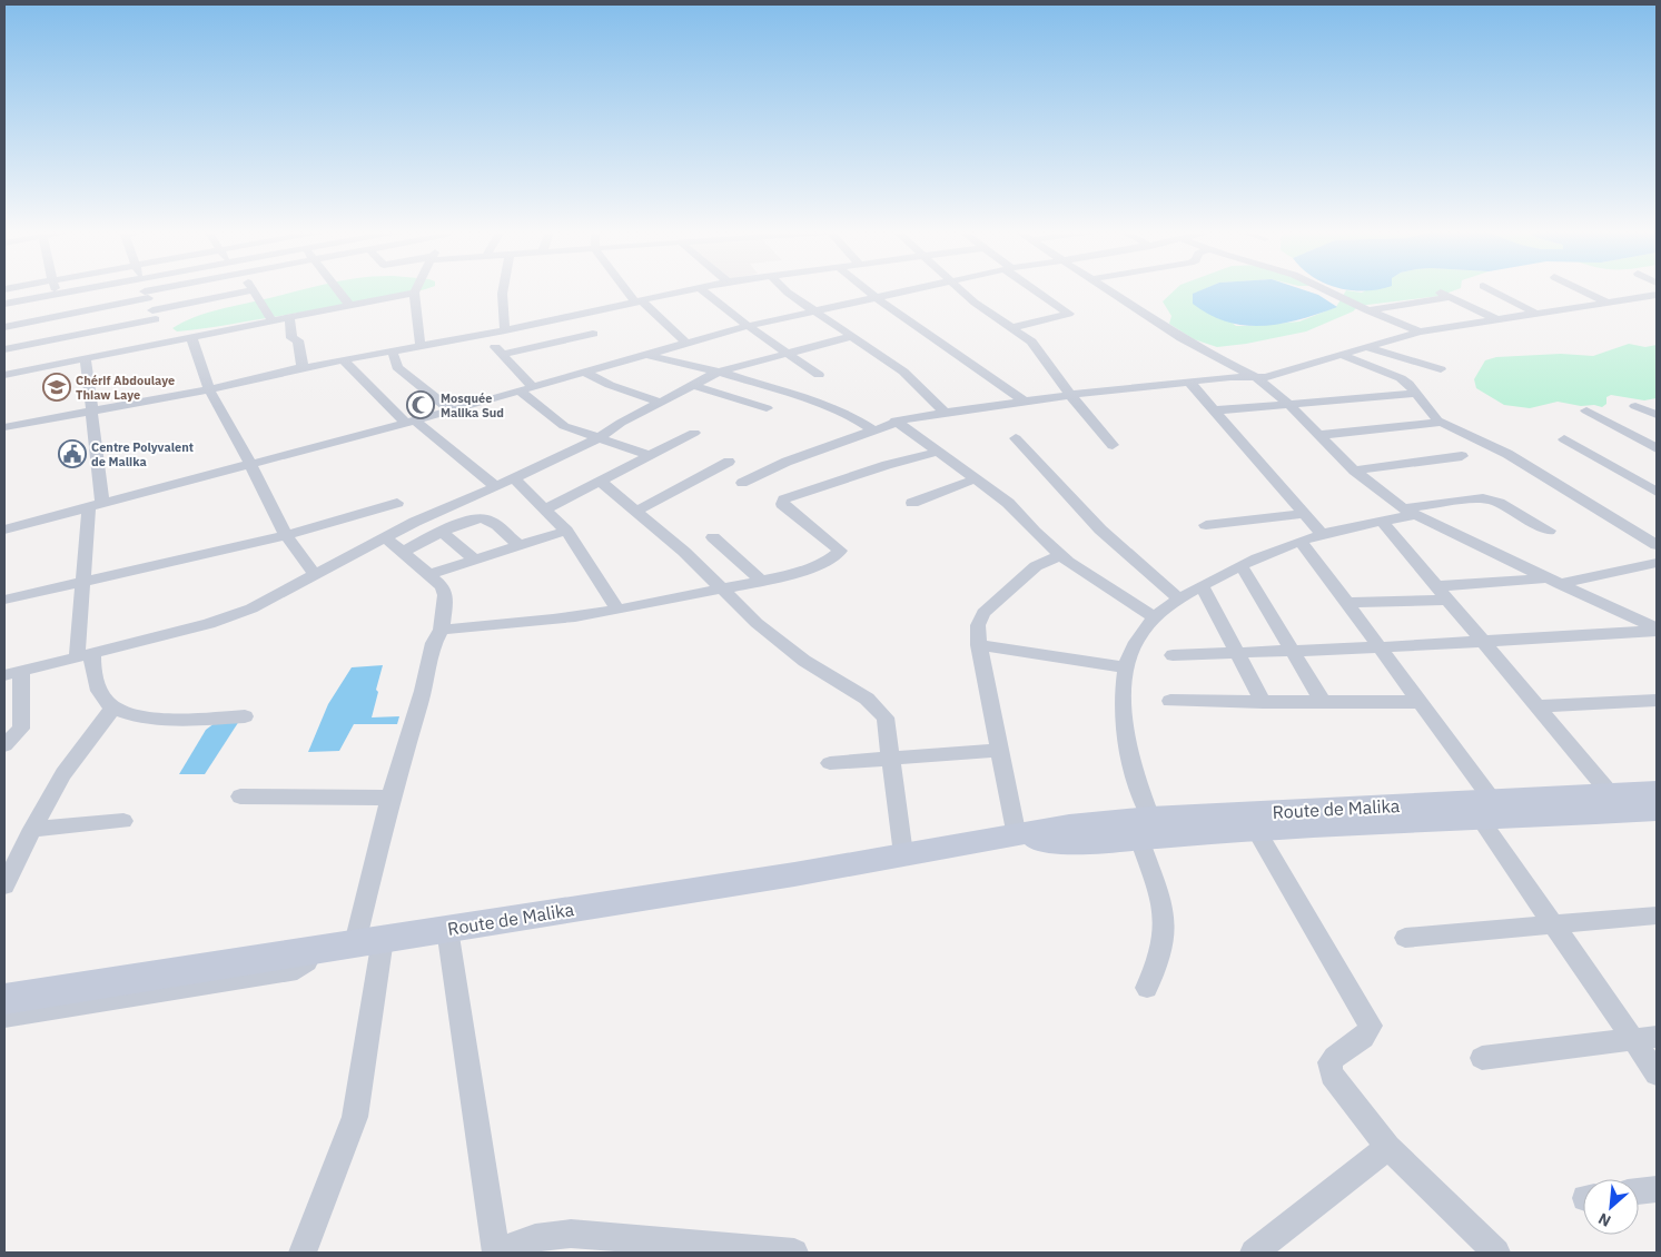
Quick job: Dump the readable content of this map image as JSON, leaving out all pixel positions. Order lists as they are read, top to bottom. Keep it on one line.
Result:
{"streets":{"main road":["Route de Malika"]},"places":{"school or university":["Chérif Abdoulaye Thiaw Laye"],"mosque":["Mosquée Malika Sud"],"public building":["Centre Polyvalent de Malika"]},"north":"bottom left"}
